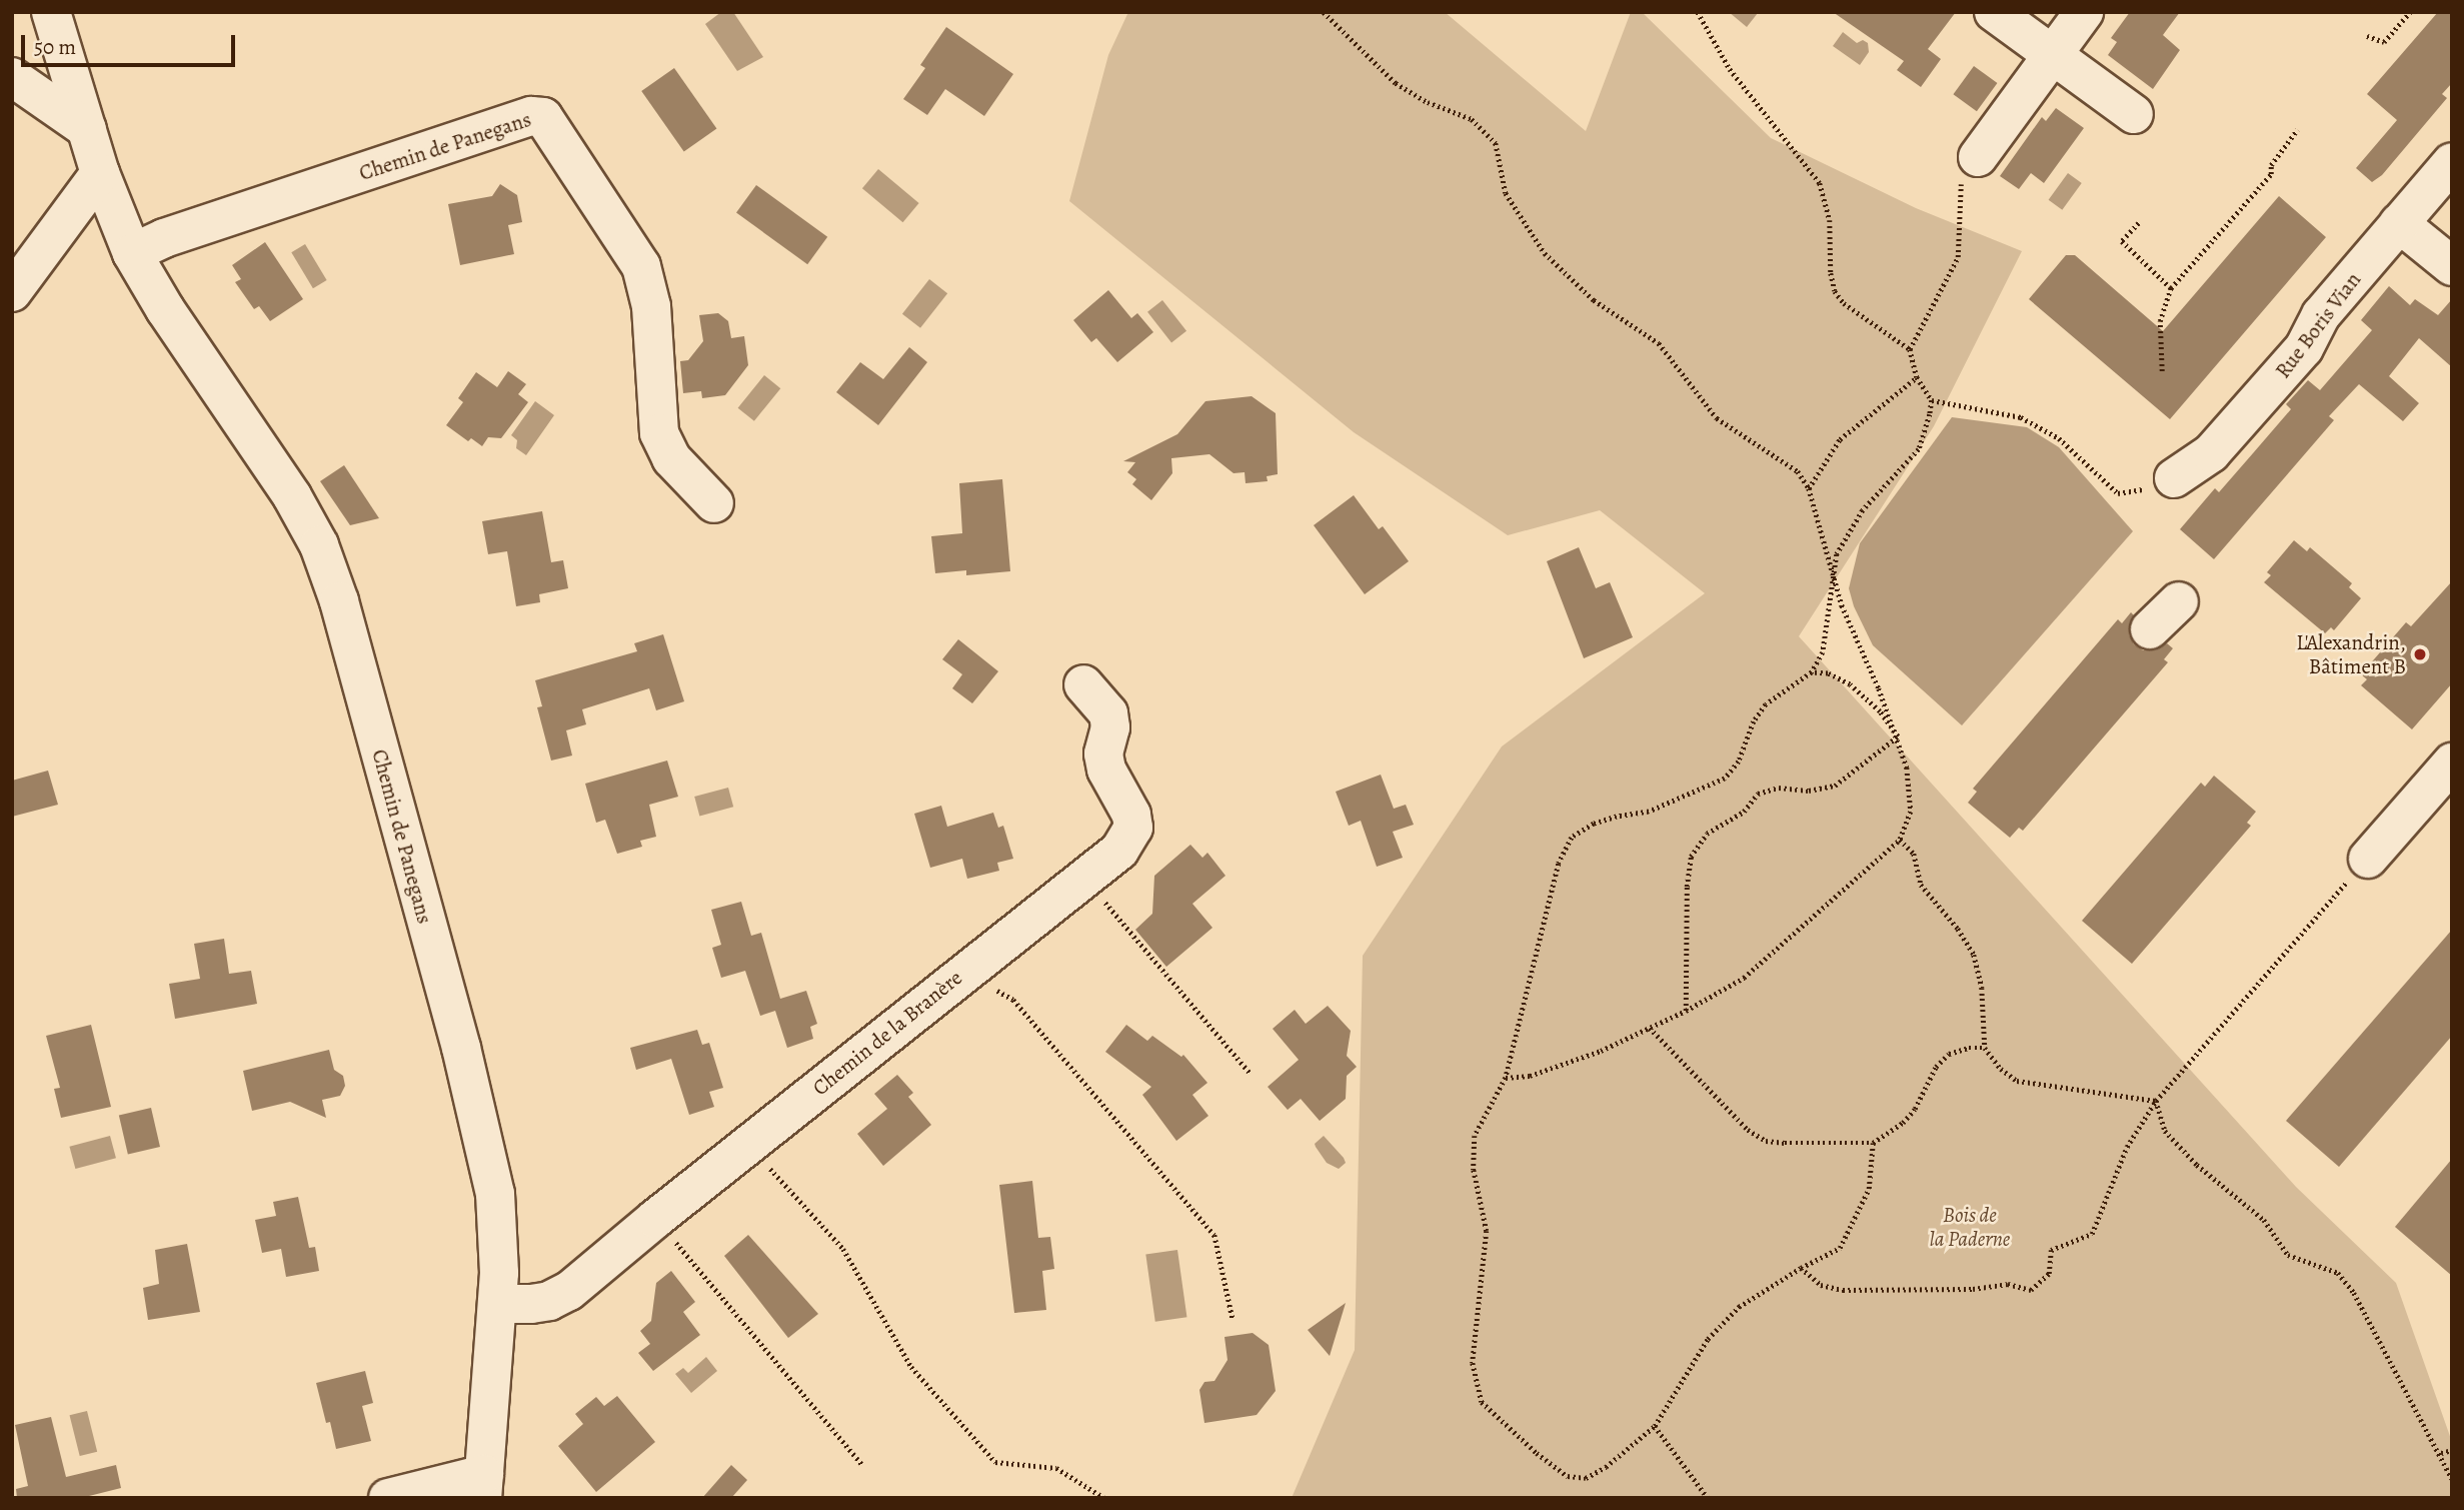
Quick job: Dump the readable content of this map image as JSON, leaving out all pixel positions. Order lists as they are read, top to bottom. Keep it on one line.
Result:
{"streets":{"street":["Chemin de Panegans","Rue Boris Vian","Chemin de la Branère"]},"crossings":[["Chemin de Panegans","Chemin de la Branère"]],"parks":["Bois de la Paderne"],"places":["L'Alexandrin, Bâtiment B"],"scale_bar":"50 m"}
